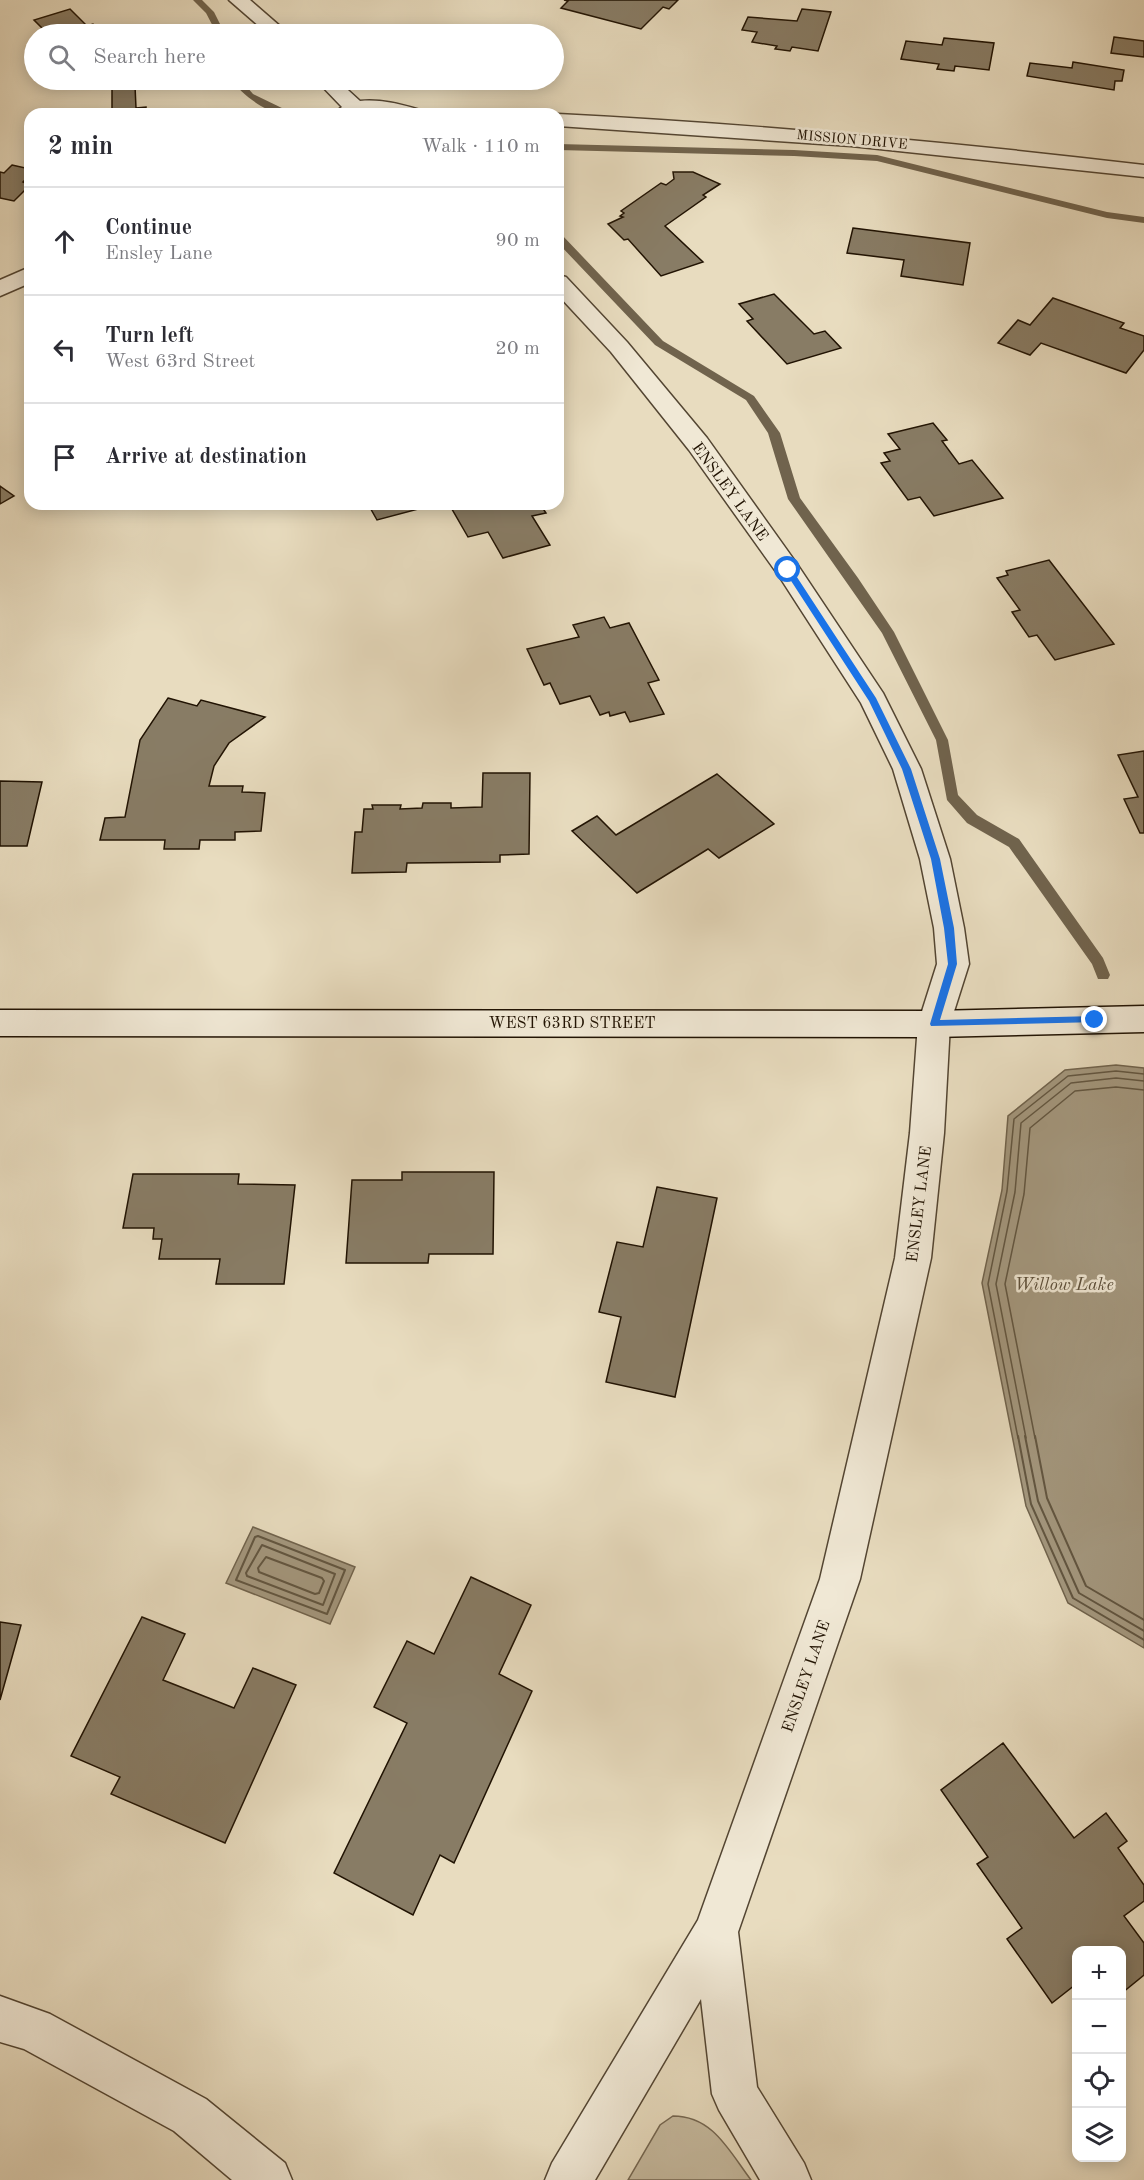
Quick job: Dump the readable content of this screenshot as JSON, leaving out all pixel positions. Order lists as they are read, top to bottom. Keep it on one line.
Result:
{"streets":{"street":["MISSION DRIVE","ENSLEY LANE","WEST 63RD STREET"]},"crossings":[["ENSLEY LANE","WEST 63RD STREET"]],"water":["Willow Lake"],"page":{"search":"Search here","heading":["2 min","Walk · 110 m"],"list":[["Continue","Ensley Lane","90 m"],["Turn left","West 63rd Street","20 m"],"Arrive at destination"],"map_buttons":["+","−"]}}
